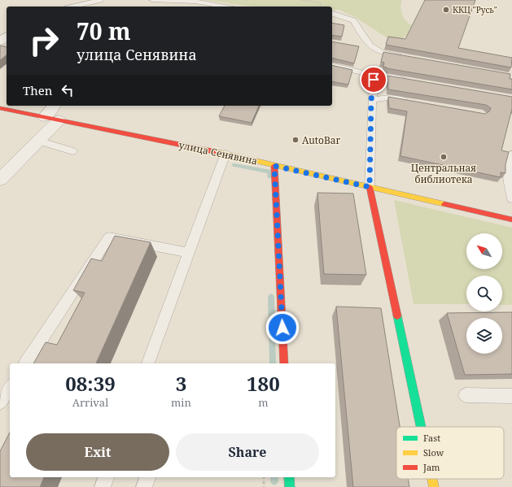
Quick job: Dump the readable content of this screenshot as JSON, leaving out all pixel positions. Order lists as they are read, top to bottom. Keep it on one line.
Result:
{"streets":{"street":["улица Сенявина"]},"places":["ККЦ \"Русь\"","AutoBar","Центральная библиотека"],"legend":["Fast","Slow","Jam"],"north":"top left","page":{"turn":["70 m","улица Сенявина"],"then":"Then","eta":["08:39","Arrival","3","min","180","m"],"buttons":["Exit","Share"]}}
